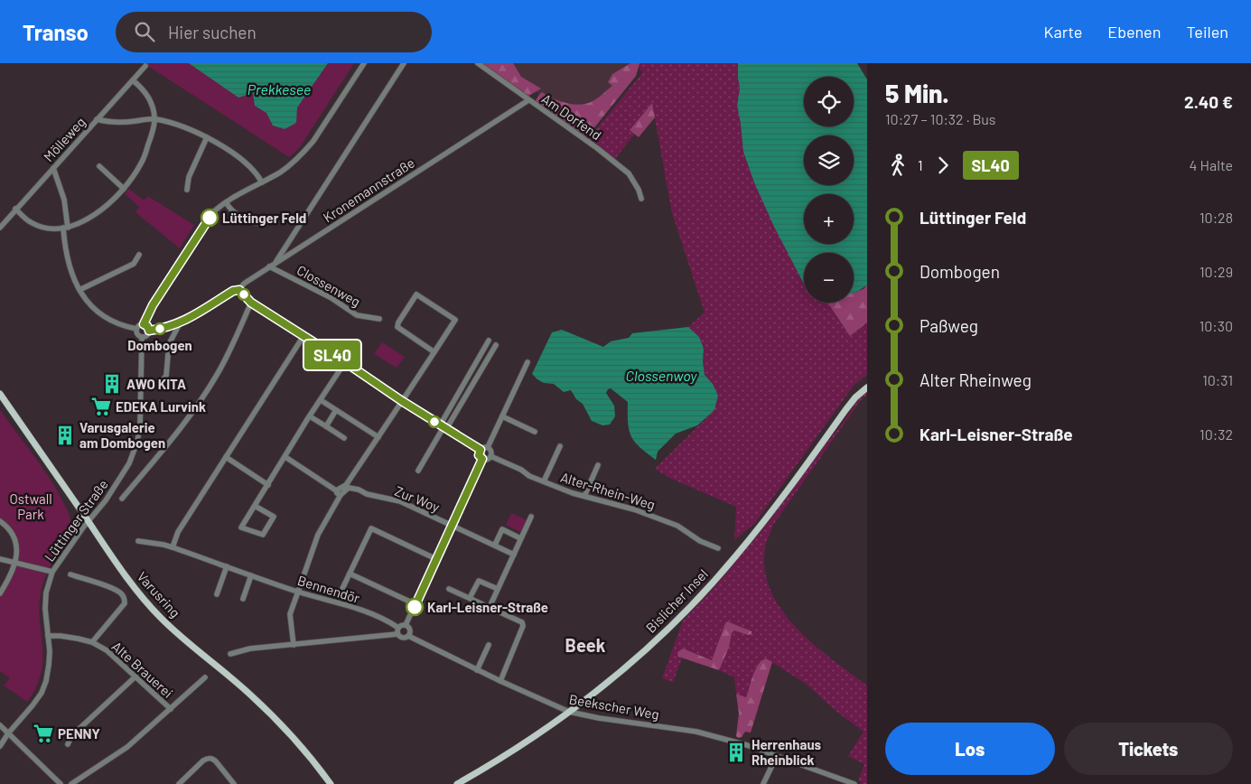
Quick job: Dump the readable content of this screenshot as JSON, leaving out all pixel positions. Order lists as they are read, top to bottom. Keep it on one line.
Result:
{"streets":{"main road":["Varusring","Bislicher Insel"],"street":["Am Dorfend","Mölleweg","Kronemannstraße","Clossenweg","Alter-Rhein-Weg","Zur Woy","Lüttinger Straße","Bennendör","Alte Brauerei","Beekscher Weg"]},"crossings":[["Am Dorfend","Kronemannstraße"],["Kronemannstraße","Clossenweg"],["Kronemannstraße","Lüttinger Straße"],["Lüttinger Straße","Varusring"],["Lüttinger Straße","Alte Brauerei"],["Bennendör","Beekscher Weg"],["Bislicher Insel","Beekscher Weg"]],"districts":["Beek"],"water":["Prekkesee","Clossenwoy"],"parks":["Ostwall Park"],"places":{"other":["Lüttinger Feld","Dombogen","Karl-Leisner-Straße"],"building":["AWO KITA","Varusgalerie am Dombogen","Herrenhaus Rheinblick"],"supermarket":["EDEKA Lurvink","PENNY"]},"lines":["bus line SL40"],"page":{"header":"Transo","search":"Hier suchen","nav":["Karte","Ebenen","Teilen"],"on_map":"SL40","heading":["5 Min.","10:27 – 10:32 · Bus","2.40 €"],"map_buttons":["+","−"],"legs":["1","SL40","4 Halte"],"list":[{"name":"Lüttinger Feld","value":"10:28"},{"name":"Dombogen","value":"10:29"},{"name":"Paßweg","value":"10:30"},{"name":"Alter Rheinweg","value":"10:31"},{"name":"Karl-Leisner-Straße","value":"10:32"}],"buttons":["Los","Tickets"]}}
